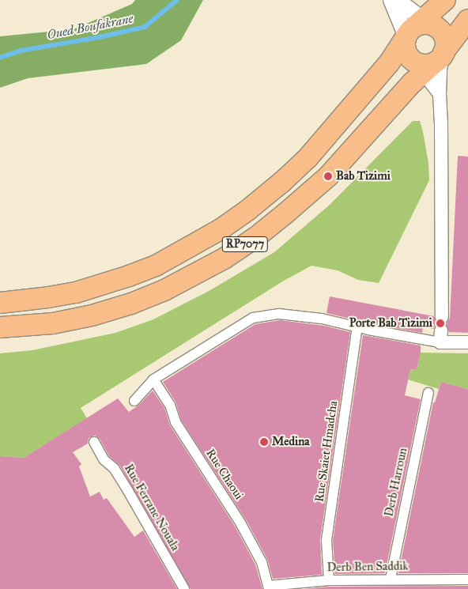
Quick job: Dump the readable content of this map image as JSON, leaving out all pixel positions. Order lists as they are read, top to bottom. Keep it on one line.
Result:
{"streets":{"main road":["RP7077"],"street":["Rue Skaiet Hmadcha","Rue Chaoui","Derb Harroun","Rue Ferrane Nouala","Derb Ben Saddik"]},"crossings":[["Rue Skaiet Hmadcha","Derb Ben Saddik"],["Rue Chaoui","Derb Ben Saddik"],["Derb Harroun","Derb Ben Saddik"]],"water":["Oued Boufakrane"],"places":["Bab Tizimi","Porte Bab Tizimi","Medina"]}
